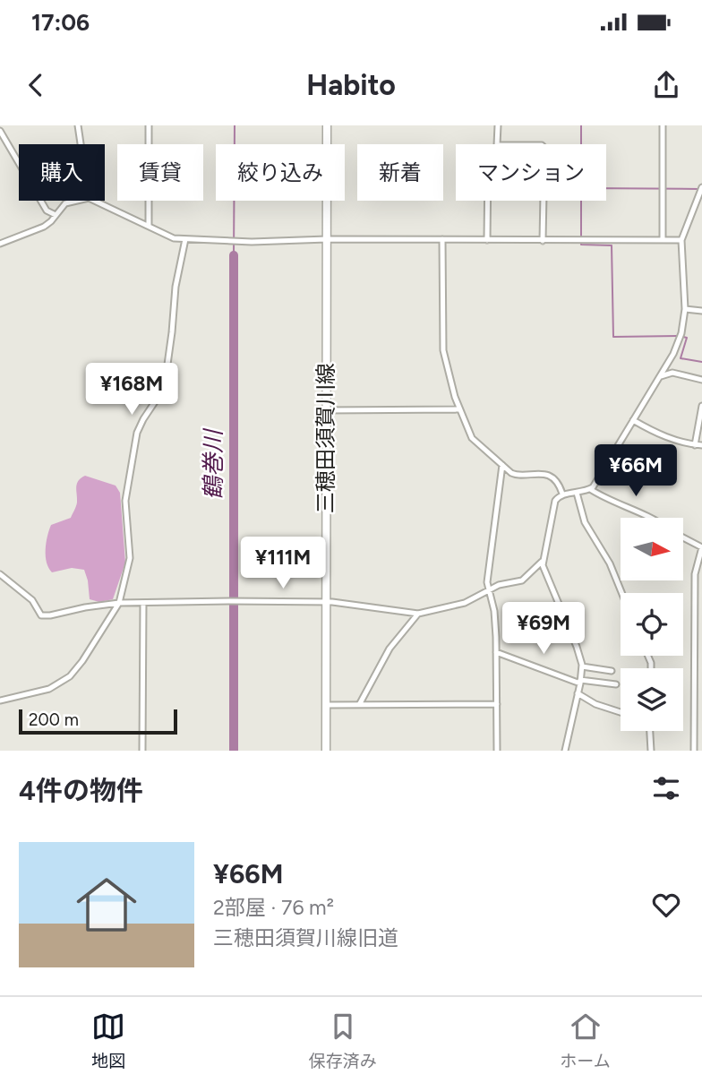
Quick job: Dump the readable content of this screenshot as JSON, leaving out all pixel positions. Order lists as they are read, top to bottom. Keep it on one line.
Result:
{"streets":{"main road":["三穂田須賀川線"]},"water":["鶴巻川"],"scale_bar":"200 m","north":"right","page":{"status":"17:06","header":"Habito","chip":["購入","賃貸","絞り込み","新着","マンション"],"price":["¥168M","¥66M","¥111M","¥69M"],"scale":"200 m","heading":"4件の物件","list":[{"name":"¥66M","note":"2部屋 · 76 m² · 三穂田須賀川線旧道"}],"tabs":["地図","保存済み","ホーム"]}}
